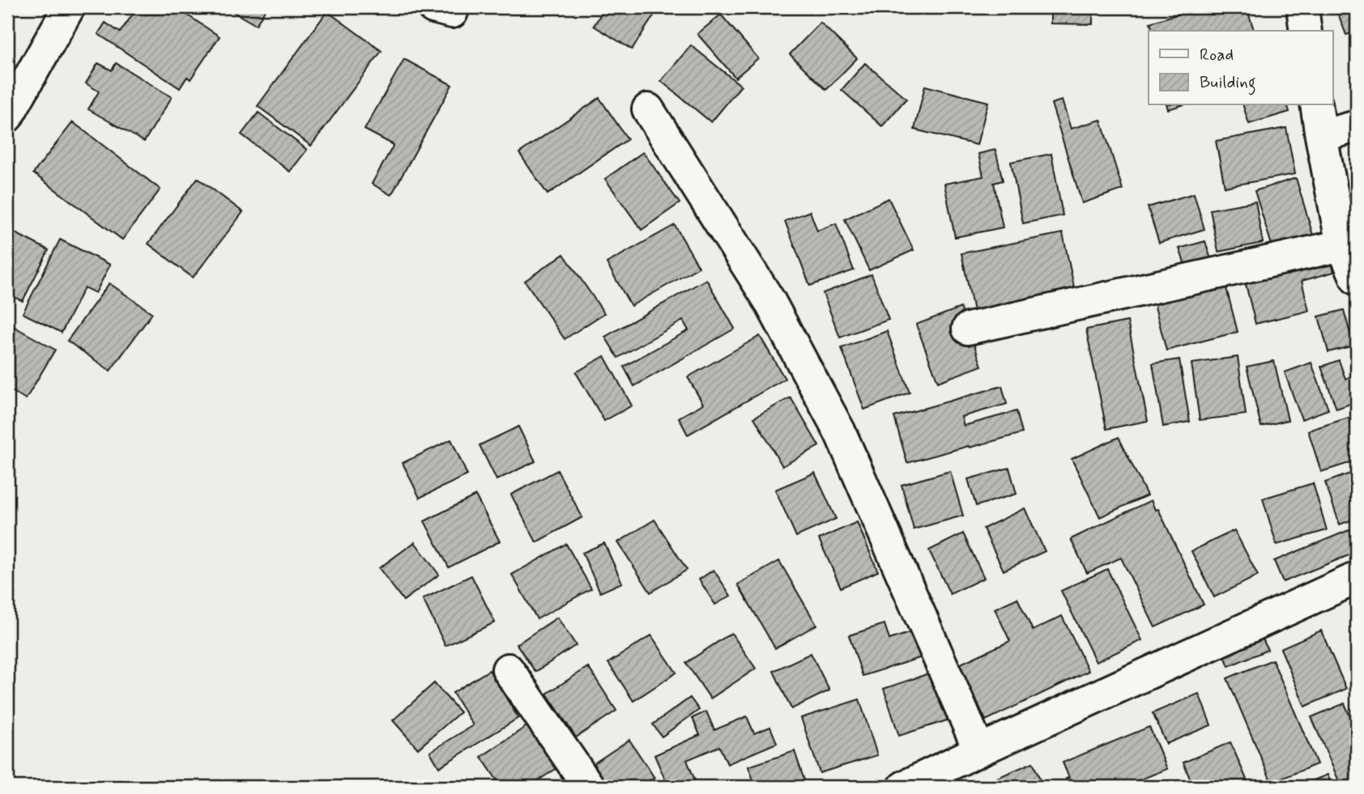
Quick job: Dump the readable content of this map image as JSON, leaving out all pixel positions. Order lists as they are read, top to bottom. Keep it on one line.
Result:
{"legend":["Road","Building"]}
